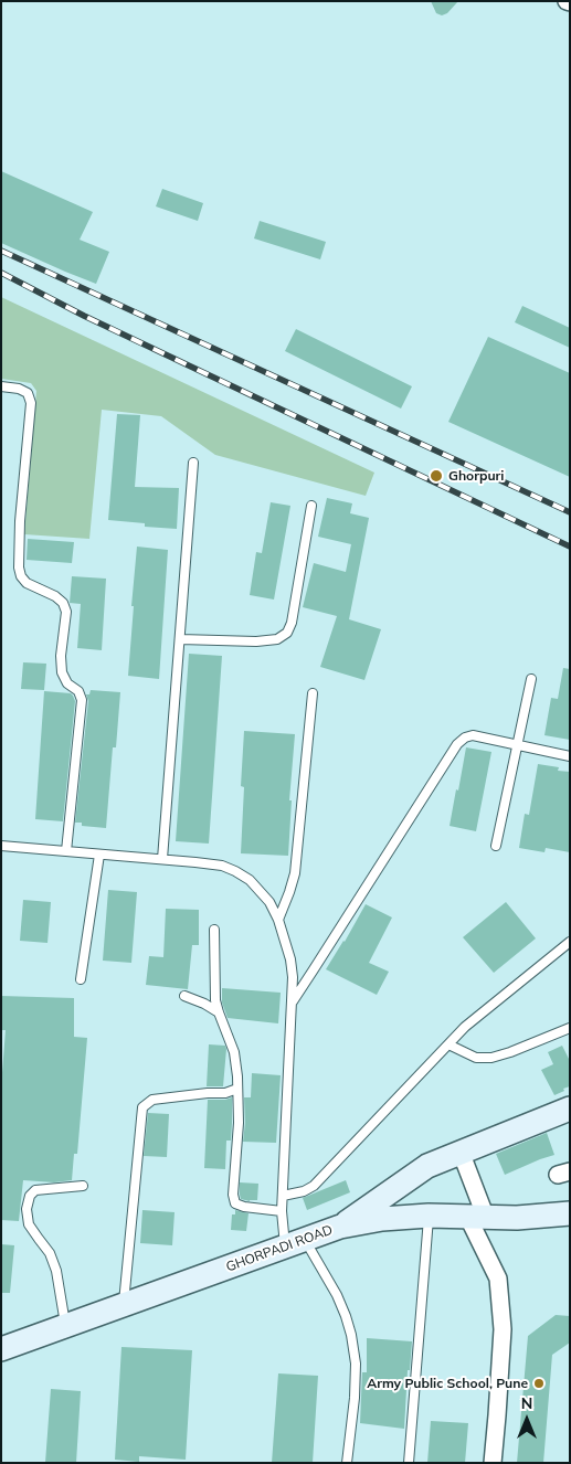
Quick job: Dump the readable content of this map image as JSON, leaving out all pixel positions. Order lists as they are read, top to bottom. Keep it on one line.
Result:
{"streets":{"main road":["GHORPADI ROAD"]},"places":["Ghorpuri","Army Public School, Pune"],"north":"top"}
